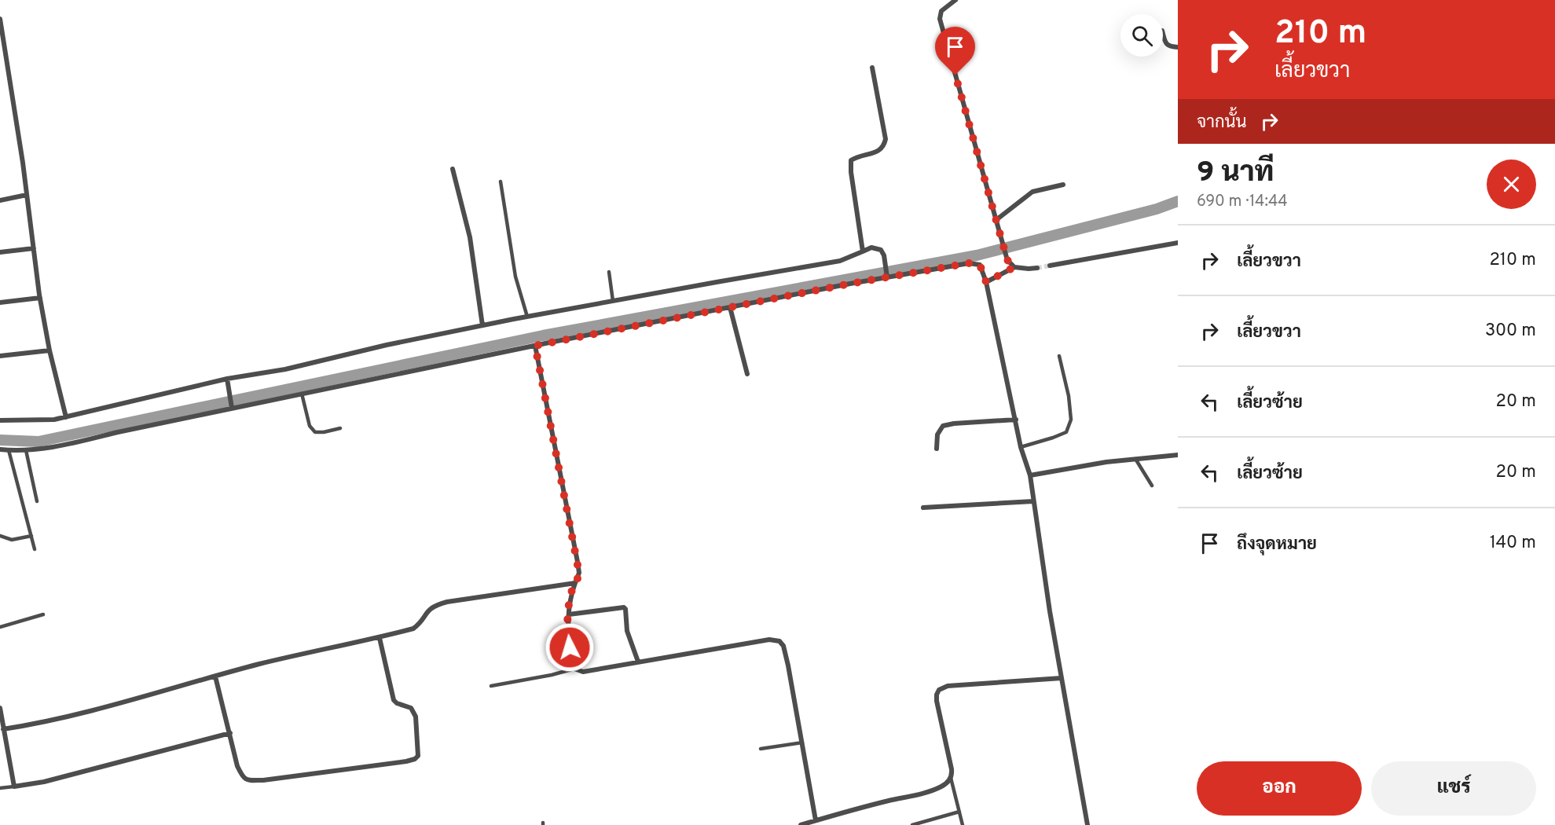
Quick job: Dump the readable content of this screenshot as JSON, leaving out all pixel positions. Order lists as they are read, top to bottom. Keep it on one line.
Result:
{"page":{"turn":["210 m","เลี้ยวขวา"],"then":"จากนั้น","heading":["9 นาที","690 m · 14:44"],"list":[{"name":"เลี้ยวขวา","value":"210 m"},{"name":"เลี้ยวขวา","value":"300 m"},{"name":"เลี้ยวซ้าย","value":"20 m"},{"name":"เลี้ยวซ้าย","value":"20 m"},{"name":"ถึงจุดหมาย","value":"140 m"}],"buttons":["ออก","แชร์"]}}
